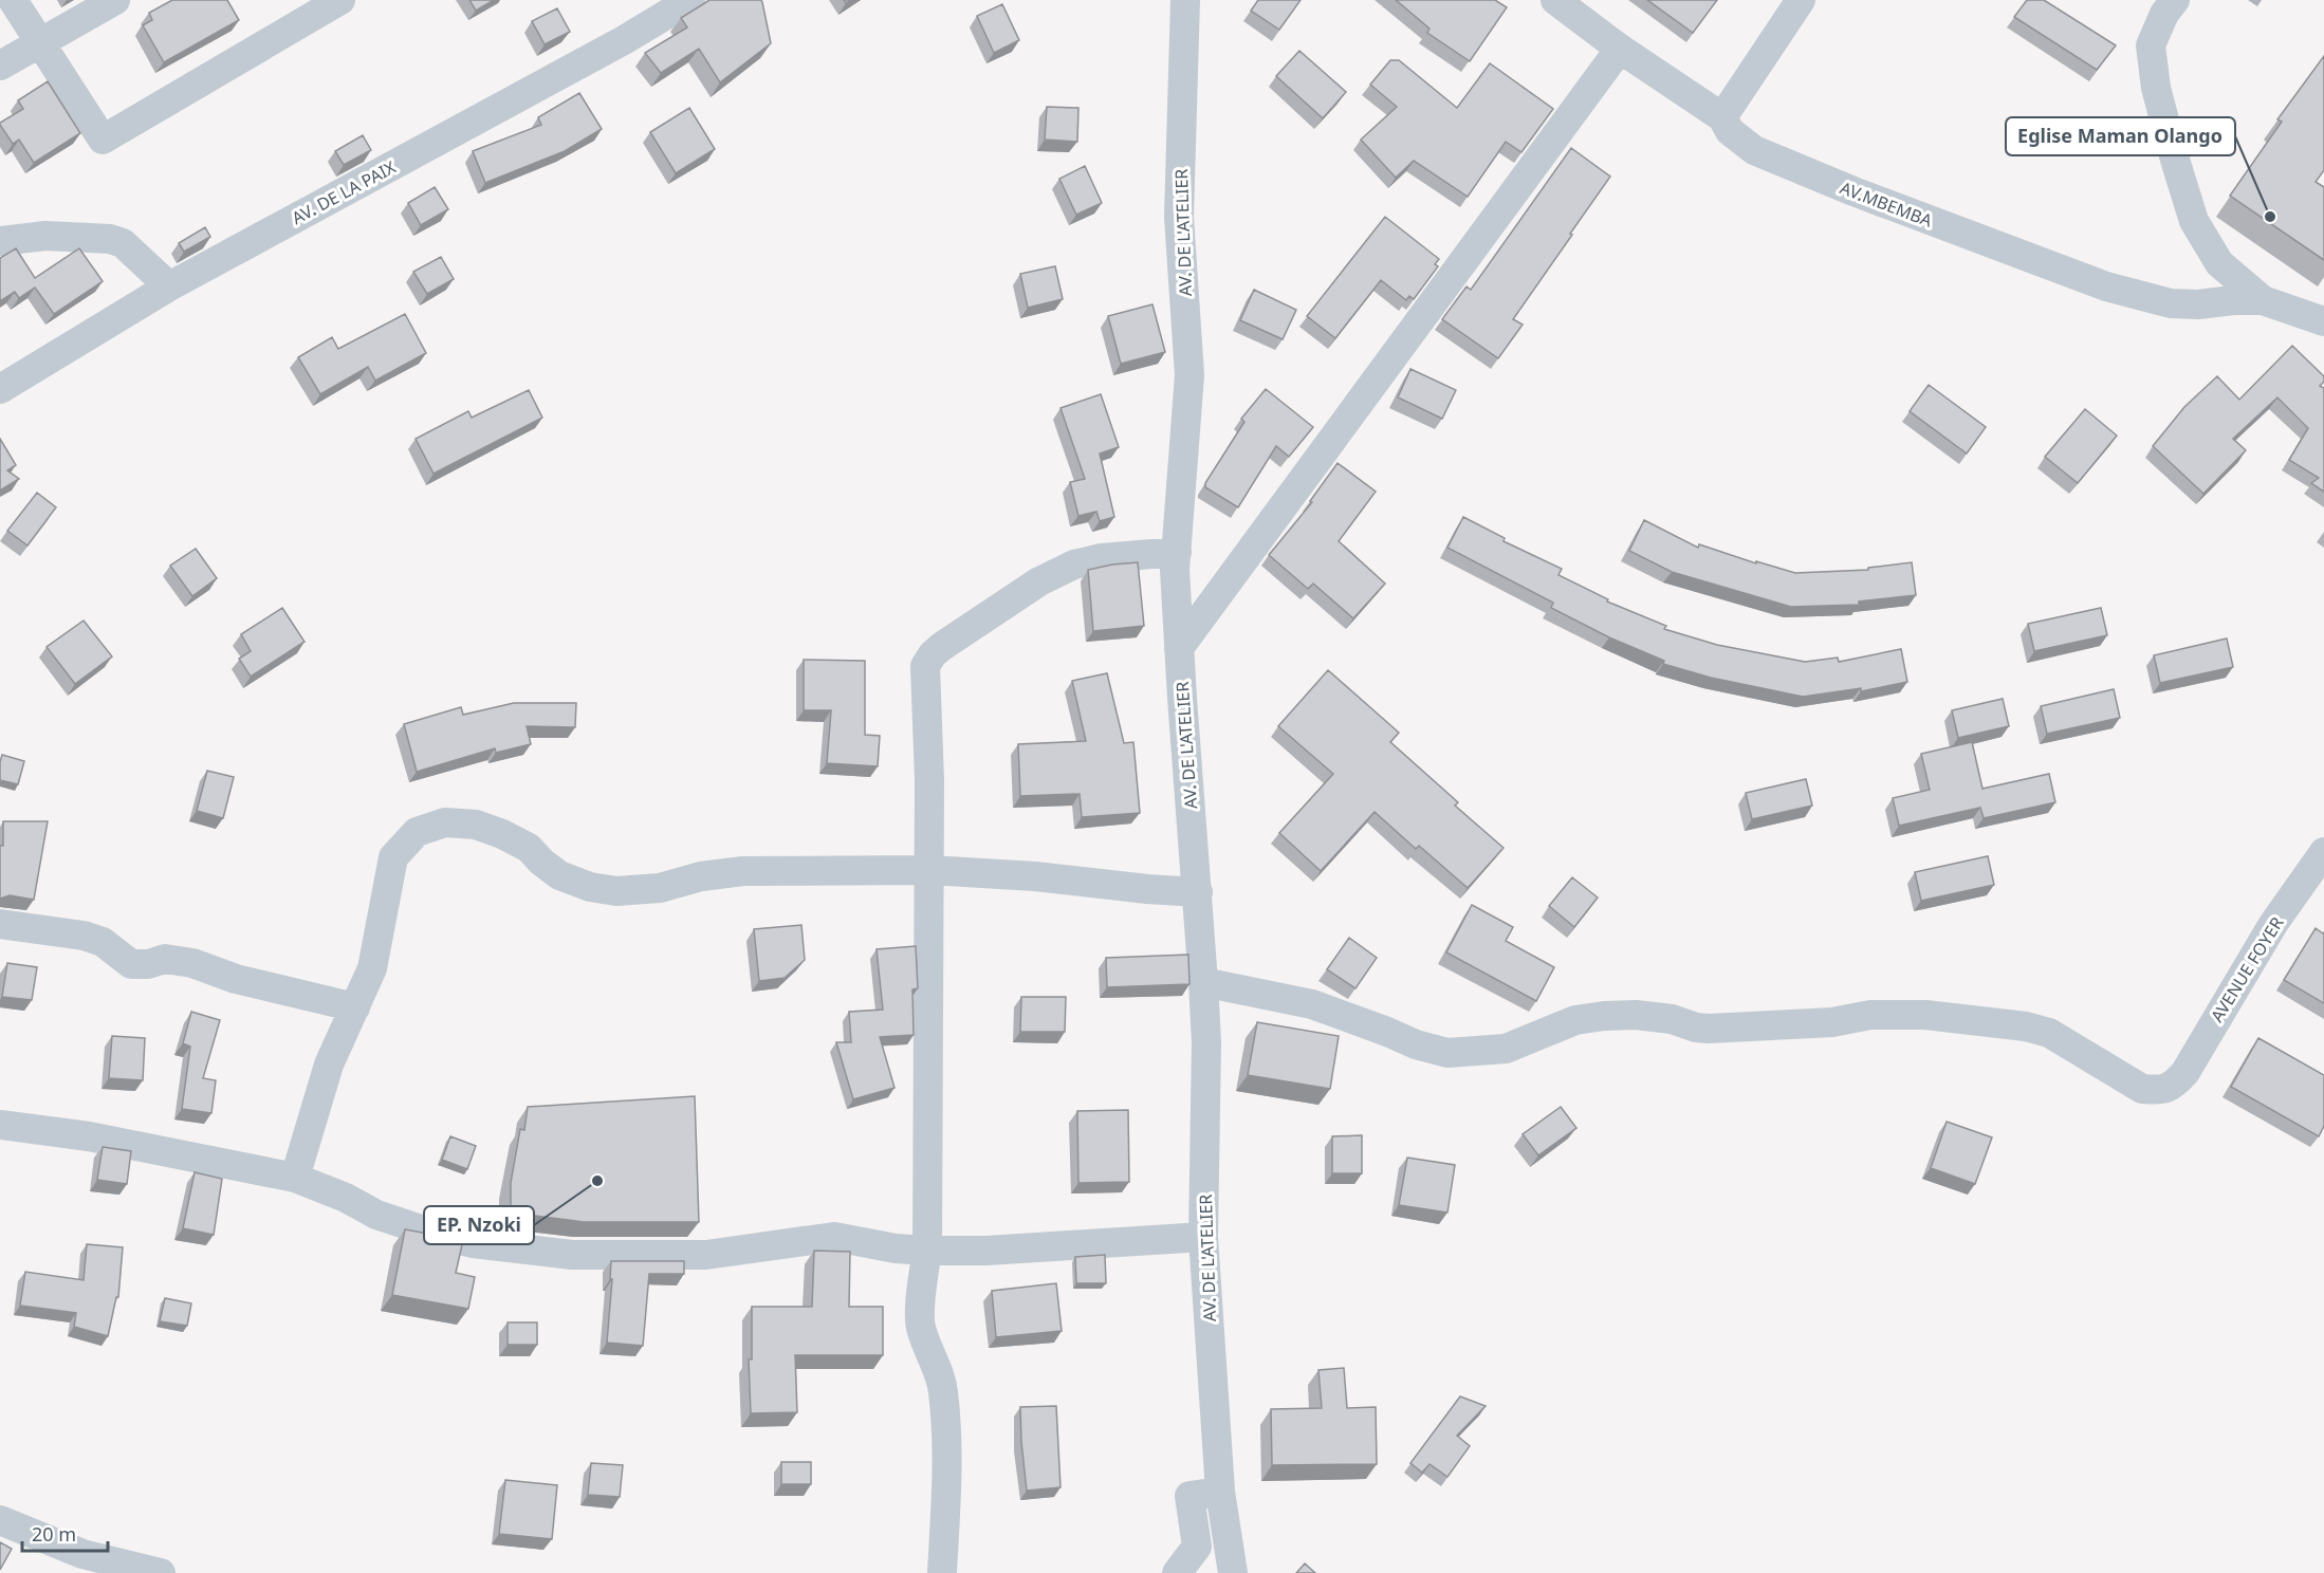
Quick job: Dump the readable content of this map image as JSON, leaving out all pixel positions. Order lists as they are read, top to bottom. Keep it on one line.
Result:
{"streets":{"street":["AV. DE LA PAIX","AV.MBEMBA","AV. DE L'ATELIER","AVENUE FOYER"]},"crossings":[["AV. DE L'ATELIER","AVENUE FOYER"]],"places":["Eglise Maman Olango","EP. Nzoki"],"scale_bar":"20 m"}
